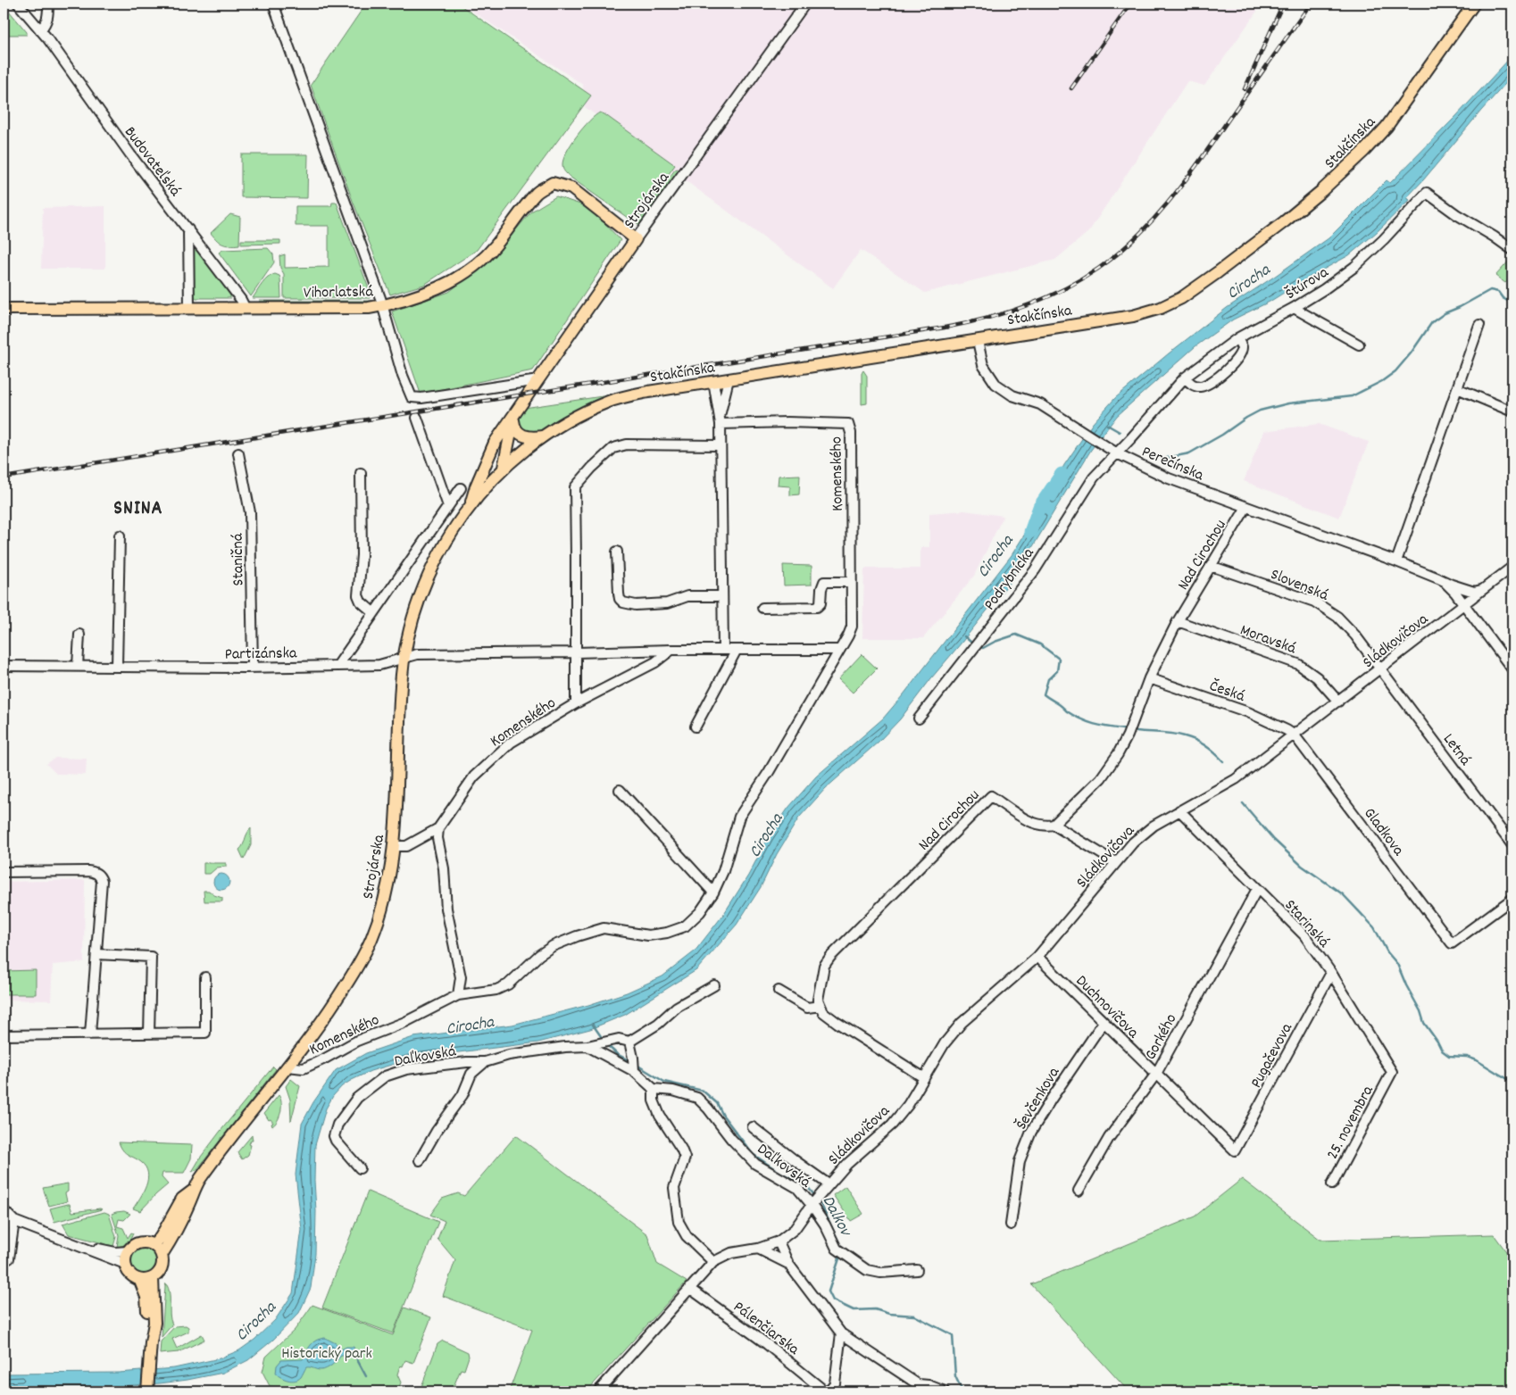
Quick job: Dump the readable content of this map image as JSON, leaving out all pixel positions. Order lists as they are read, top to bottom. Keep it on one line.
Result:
{"streets":{"main road":["Stakčínska","Strojárska","Vihorlatská"],"street":["Budovateľská","Štúrova","Perečínska","Komenského","Nad Cirochou","Staničná","Podrybnícka","Slovenská","Moravská","Sládkovičova","Partizánska","Česká","Letná","Gladkova","Starinská","Duchnovičova","Gorkého","Daľkovská","Pugačevova","Ševčenkova","25. novembra","Pálenčiarska"]},"crossings":[["Stakčínska","Strojárska"],["Stakčínska","Perečínska"],["Budovateľská","Vihorlatská"],["Strojárska","Vihorlatská"],["Strojárska","Komenského"],["Strojárska","Partizánska"],["Štúrova","Perečínska"],["Štúrova","Podrybnícka"],["Perečínska","Nad Cirochou"],["Perečínska","Podrybnícka"],["Perečínska","Sládkovičova"],["Nad Cirochou","Slovenská"],["Nad Cirochou","Moravská"],["Nad Cirochou","Česká"],["Staničná","Partizánska"],["Slovenská","Sládkovičova"],["Slovenská","Letná"],["Moravská","Sládkovičova"],["Sládkovičova","Česká"],["Sládkovičova","Letná"],["Sládkovičova","Gladkova"],["Sládkovičova","Starinská"],["Sládkovičova","Duchnovičova"],["Sládkovičova","Daľkovská"],["Sládkovičova","Pálenčiarska"],["Česká","Gladkova"],["Starinská","Gorkého"],["Starinská","Pugačevova"],["Starinská","25. novembra"],["Duchnovičova","Gorkého"],["Duchnovičova","Pugačevova"],["Duchnovičova","Ševčenkova"]],"districts":["SNINA"],"water":["Cirocha","Dalkov"],"parks":["Historický park"]}
